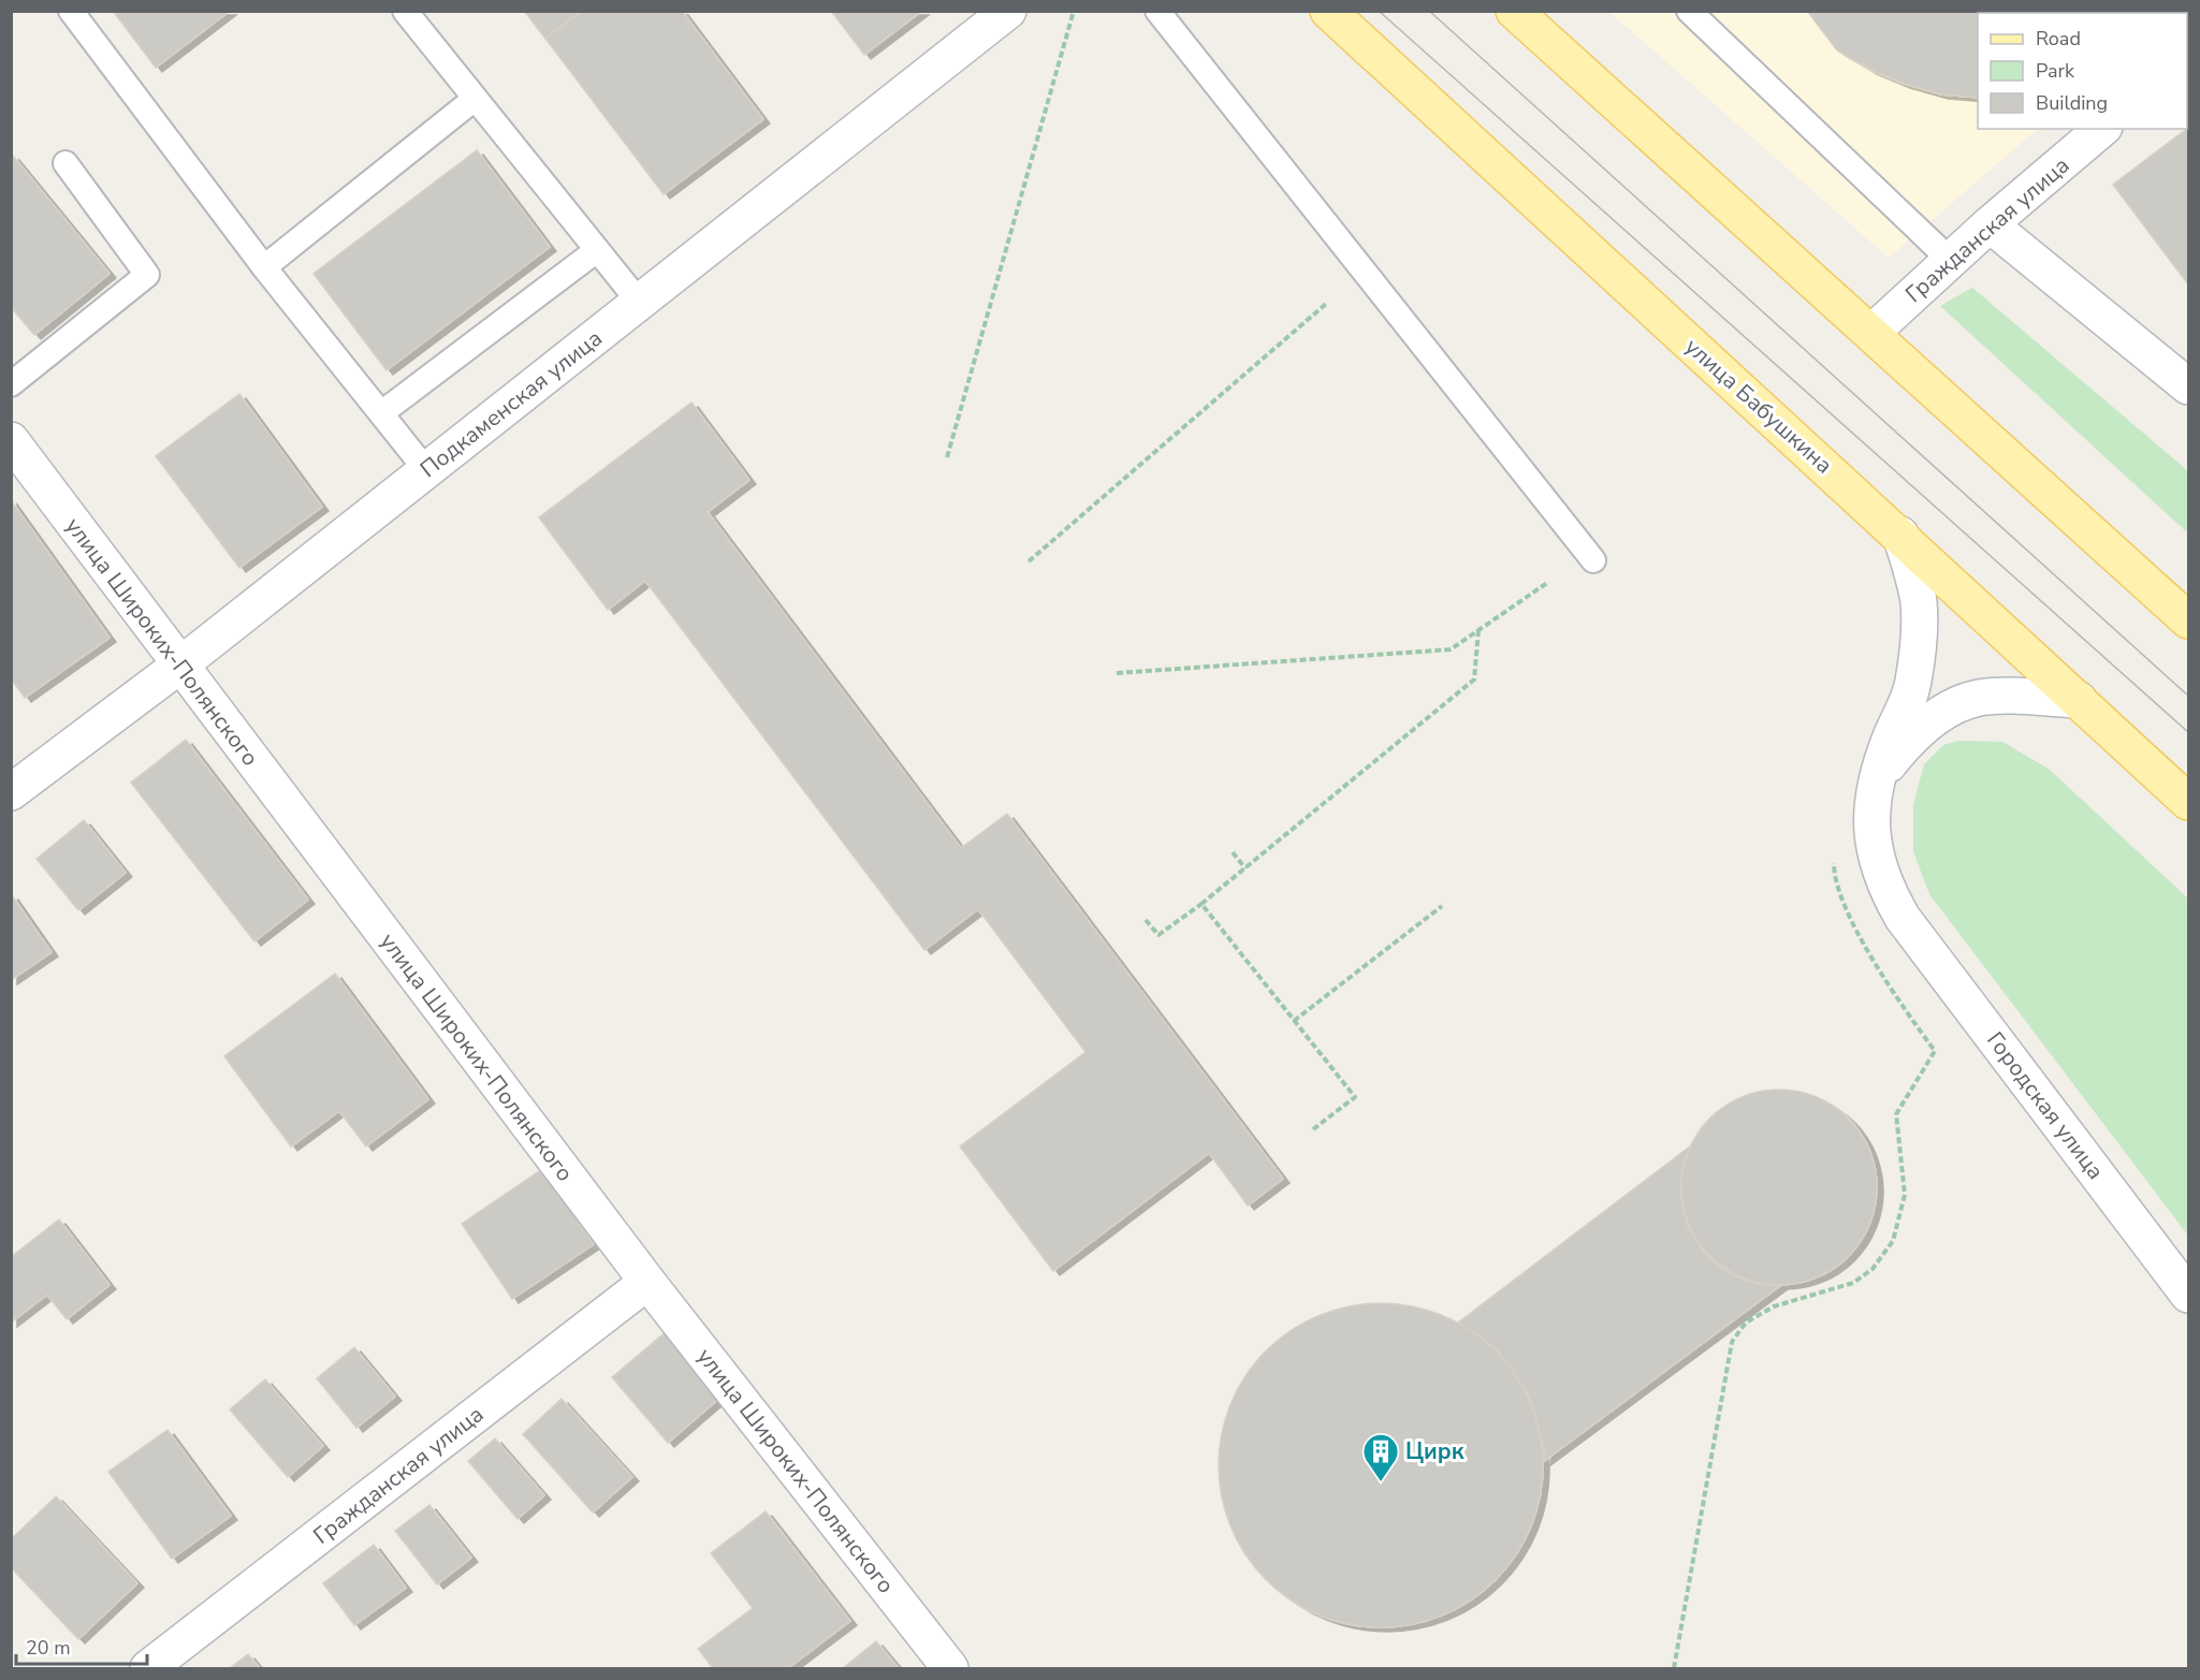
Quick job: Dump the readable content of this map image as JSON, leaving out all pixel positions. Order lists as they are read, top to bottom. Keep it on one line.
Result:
{"streets":{"main road":["улица Бабушкина"],"street":["Гражданская улица","Подкаменская улица","улица Широких-Полянского","Городская улица"]},"crossings":[["Гражданская улица","улица Широких-Полянского"],["Подкаменская улица","улица Широких-Полянского"],["улица Бабушкина","Городская улица"]],"places":{"building":["Цирк"]},"legend":["Road","Park","Building"],"scale_bar":"20 m"}
